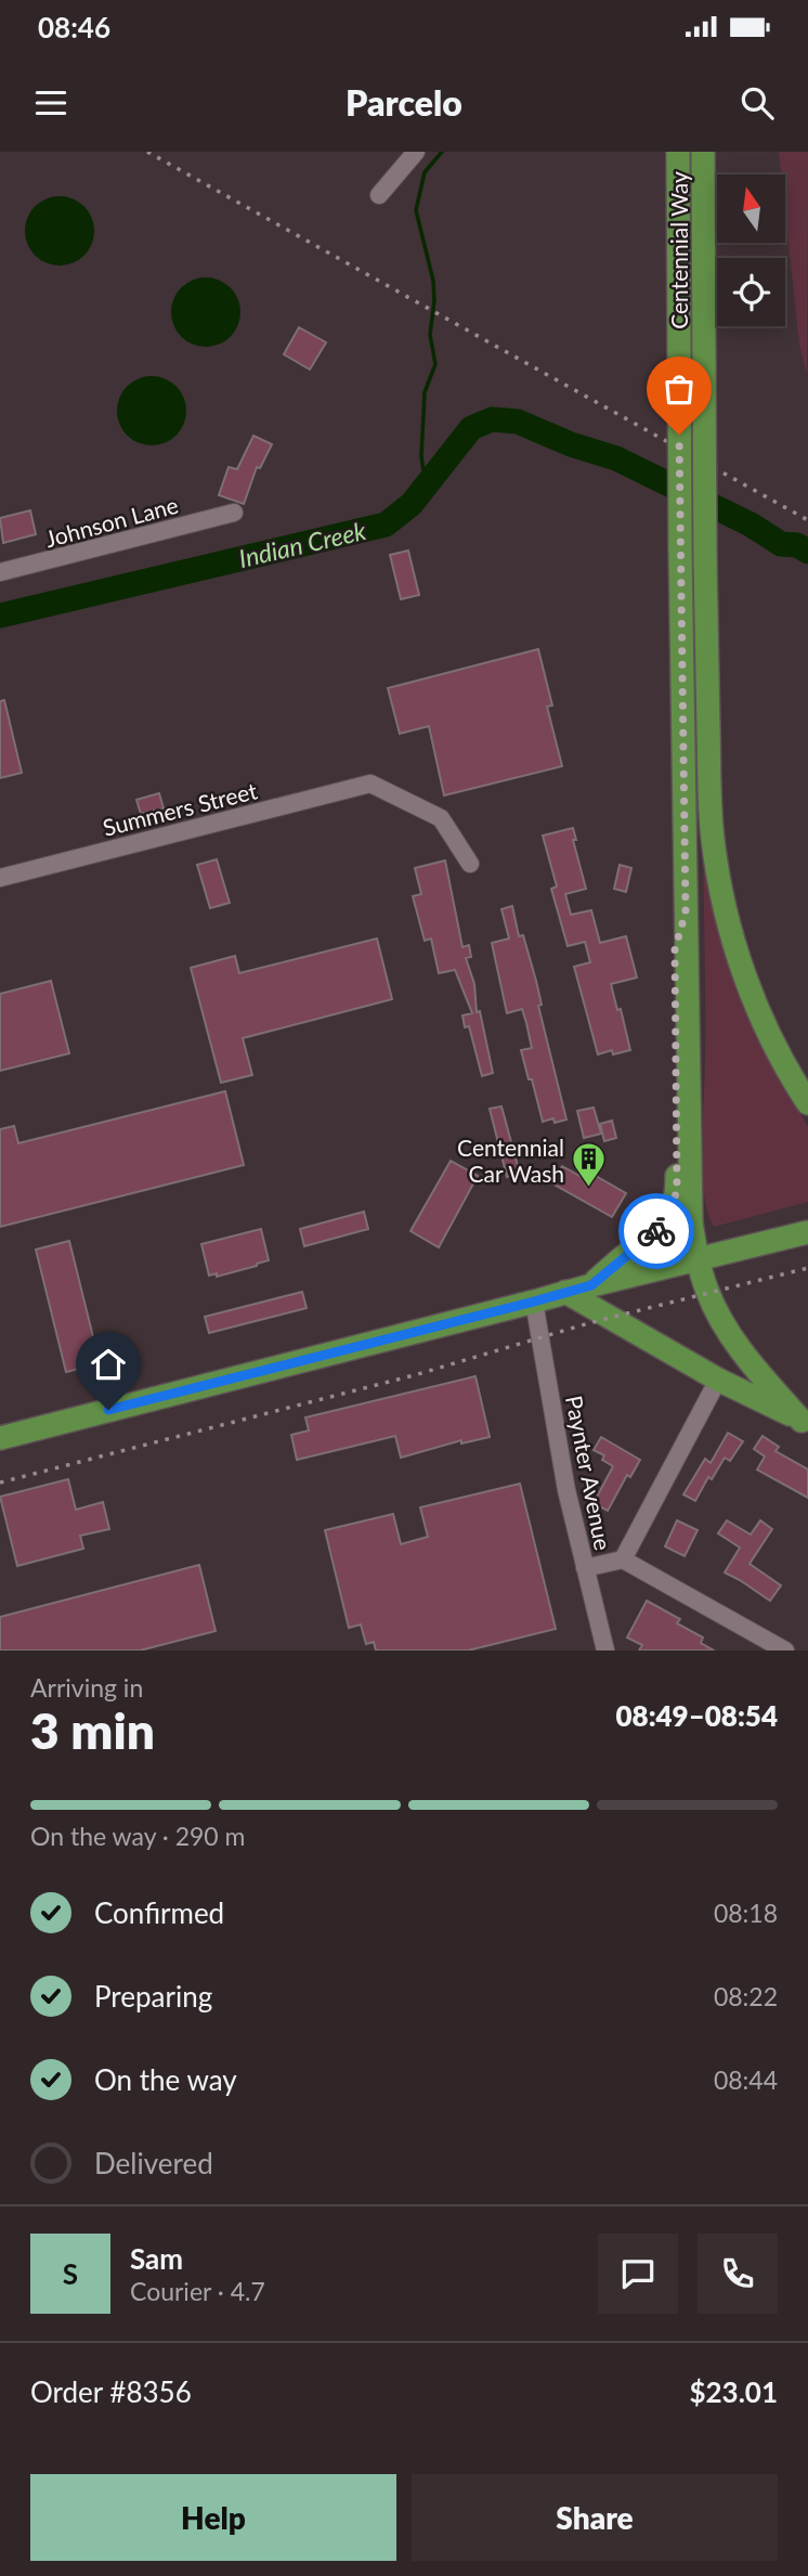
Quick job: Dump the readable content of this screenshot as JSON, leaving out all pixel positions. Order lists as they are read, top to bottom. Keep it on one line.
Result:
{"streets":{"main road":["Centennial Way"],"street":["Johnson Lane","Summers Street","Paynter Avenue"]},"water":["Indian Creek"],"places":{"building":["Centennial Car Wash"]},"north":"top","page":{"status":"08:46","header":"Parcelo","heading":["3 min","Arriving in","08:49–08:54"],"panel":["Sam","Courier · 4.7","Order #8356","$23.01"],"bar":"On the way · 290 m","list":[["Confirmed","08:18"],["Preparing","08:22"],["On the way","08:44"],"Delivered"],"round":"S","buttons":["Help","Share"]}}
